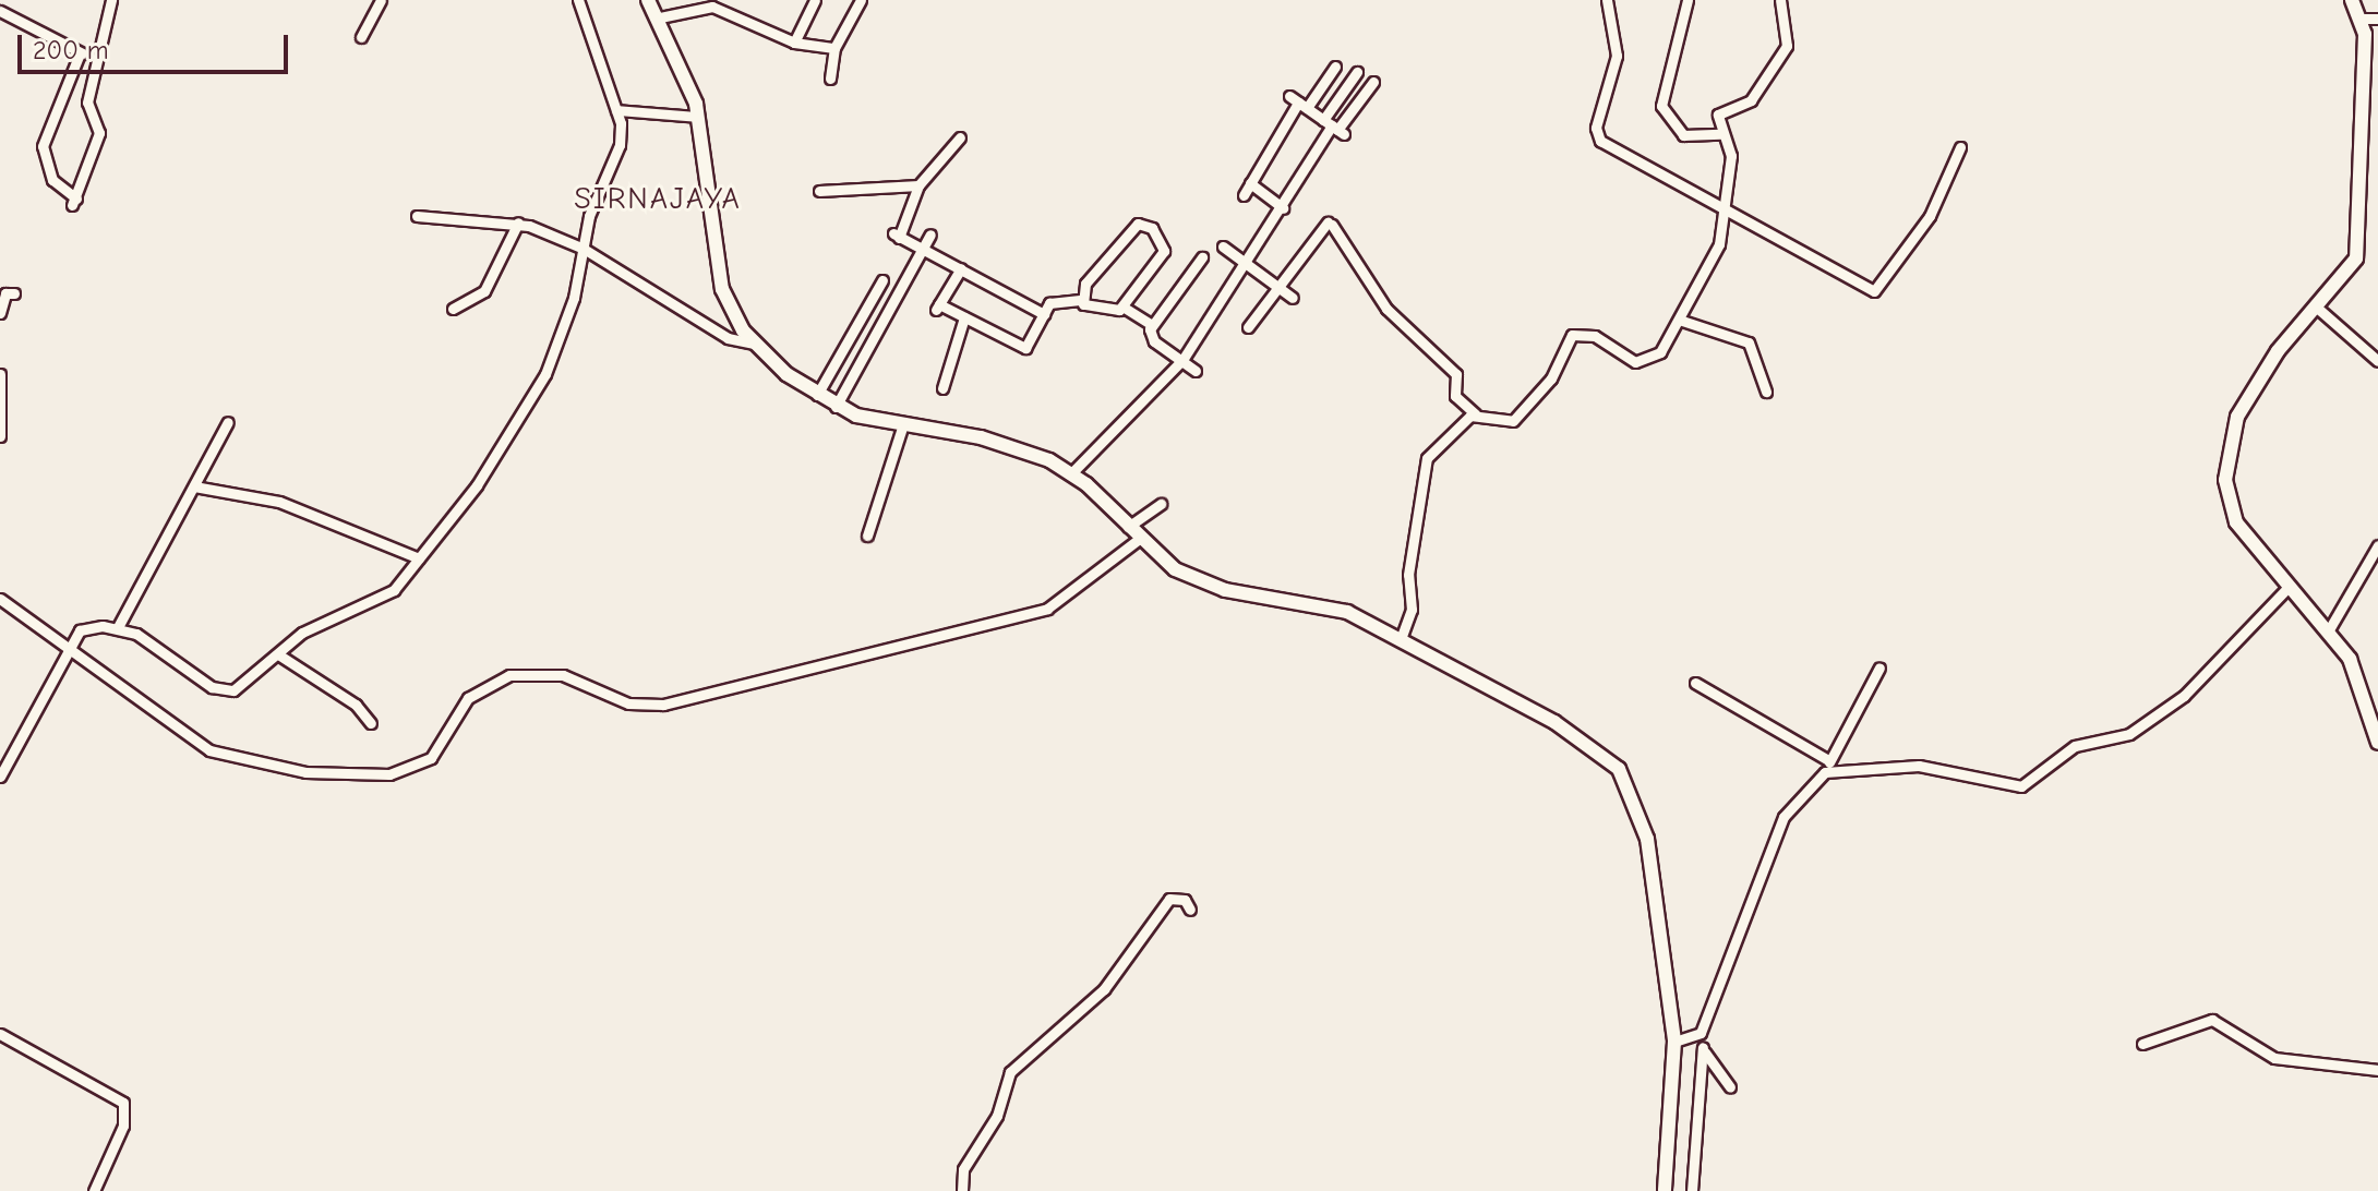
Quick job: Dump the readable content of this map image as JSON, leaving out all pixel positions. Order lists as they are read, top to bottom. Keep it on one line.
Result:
{"districts":["SIRNAJAYA"],"scale_bar":"200 m"}
